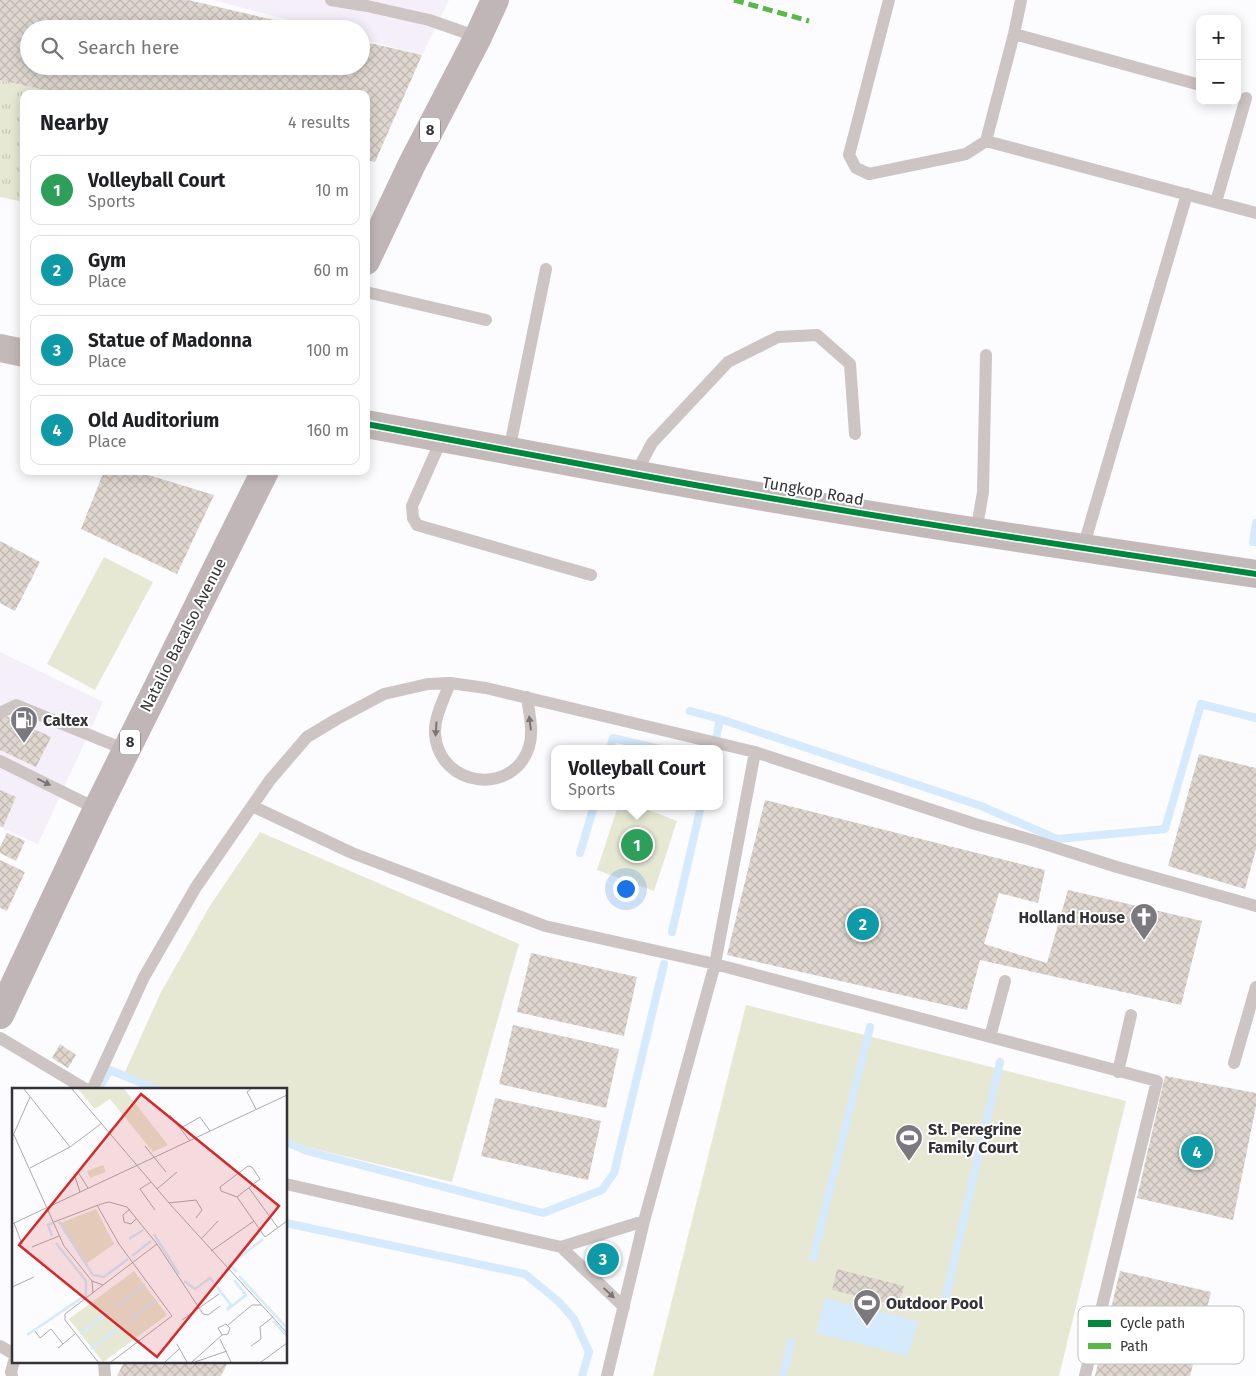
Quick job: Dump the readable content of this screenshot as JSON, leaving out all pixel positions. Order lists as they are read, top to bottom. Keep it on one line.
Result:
{"streets":{"highway":["8","Natalio Bacalso Avenue"],"street":["Tungkop Road"]},"places":{"fuel station":["Caltex"],"church":["Holland House"],"sports":["St. Peregrine Family Court","Outdoor Pool"]},"legend":["Cycle path","Path"],"page":{"map_buttons":["+","−"],"search":"Search here","heading":["Nearby","4 results"],"list":[{"mark":"1","name":"Volleyball Court","note":"Sports","value":"10 m"},{"mark":"2","name":"Gym","note":"Place","value":"60 m"},{"mark":"3","name":"Statue of Madonna","note":"Place","value":"100 m"},{"mark":"4","name":"Old Auditorium","note":"Place","value":"160 m"}],"popup":["Volleyball Court","Sports"],"pins":["1","2","4","3"]}}
